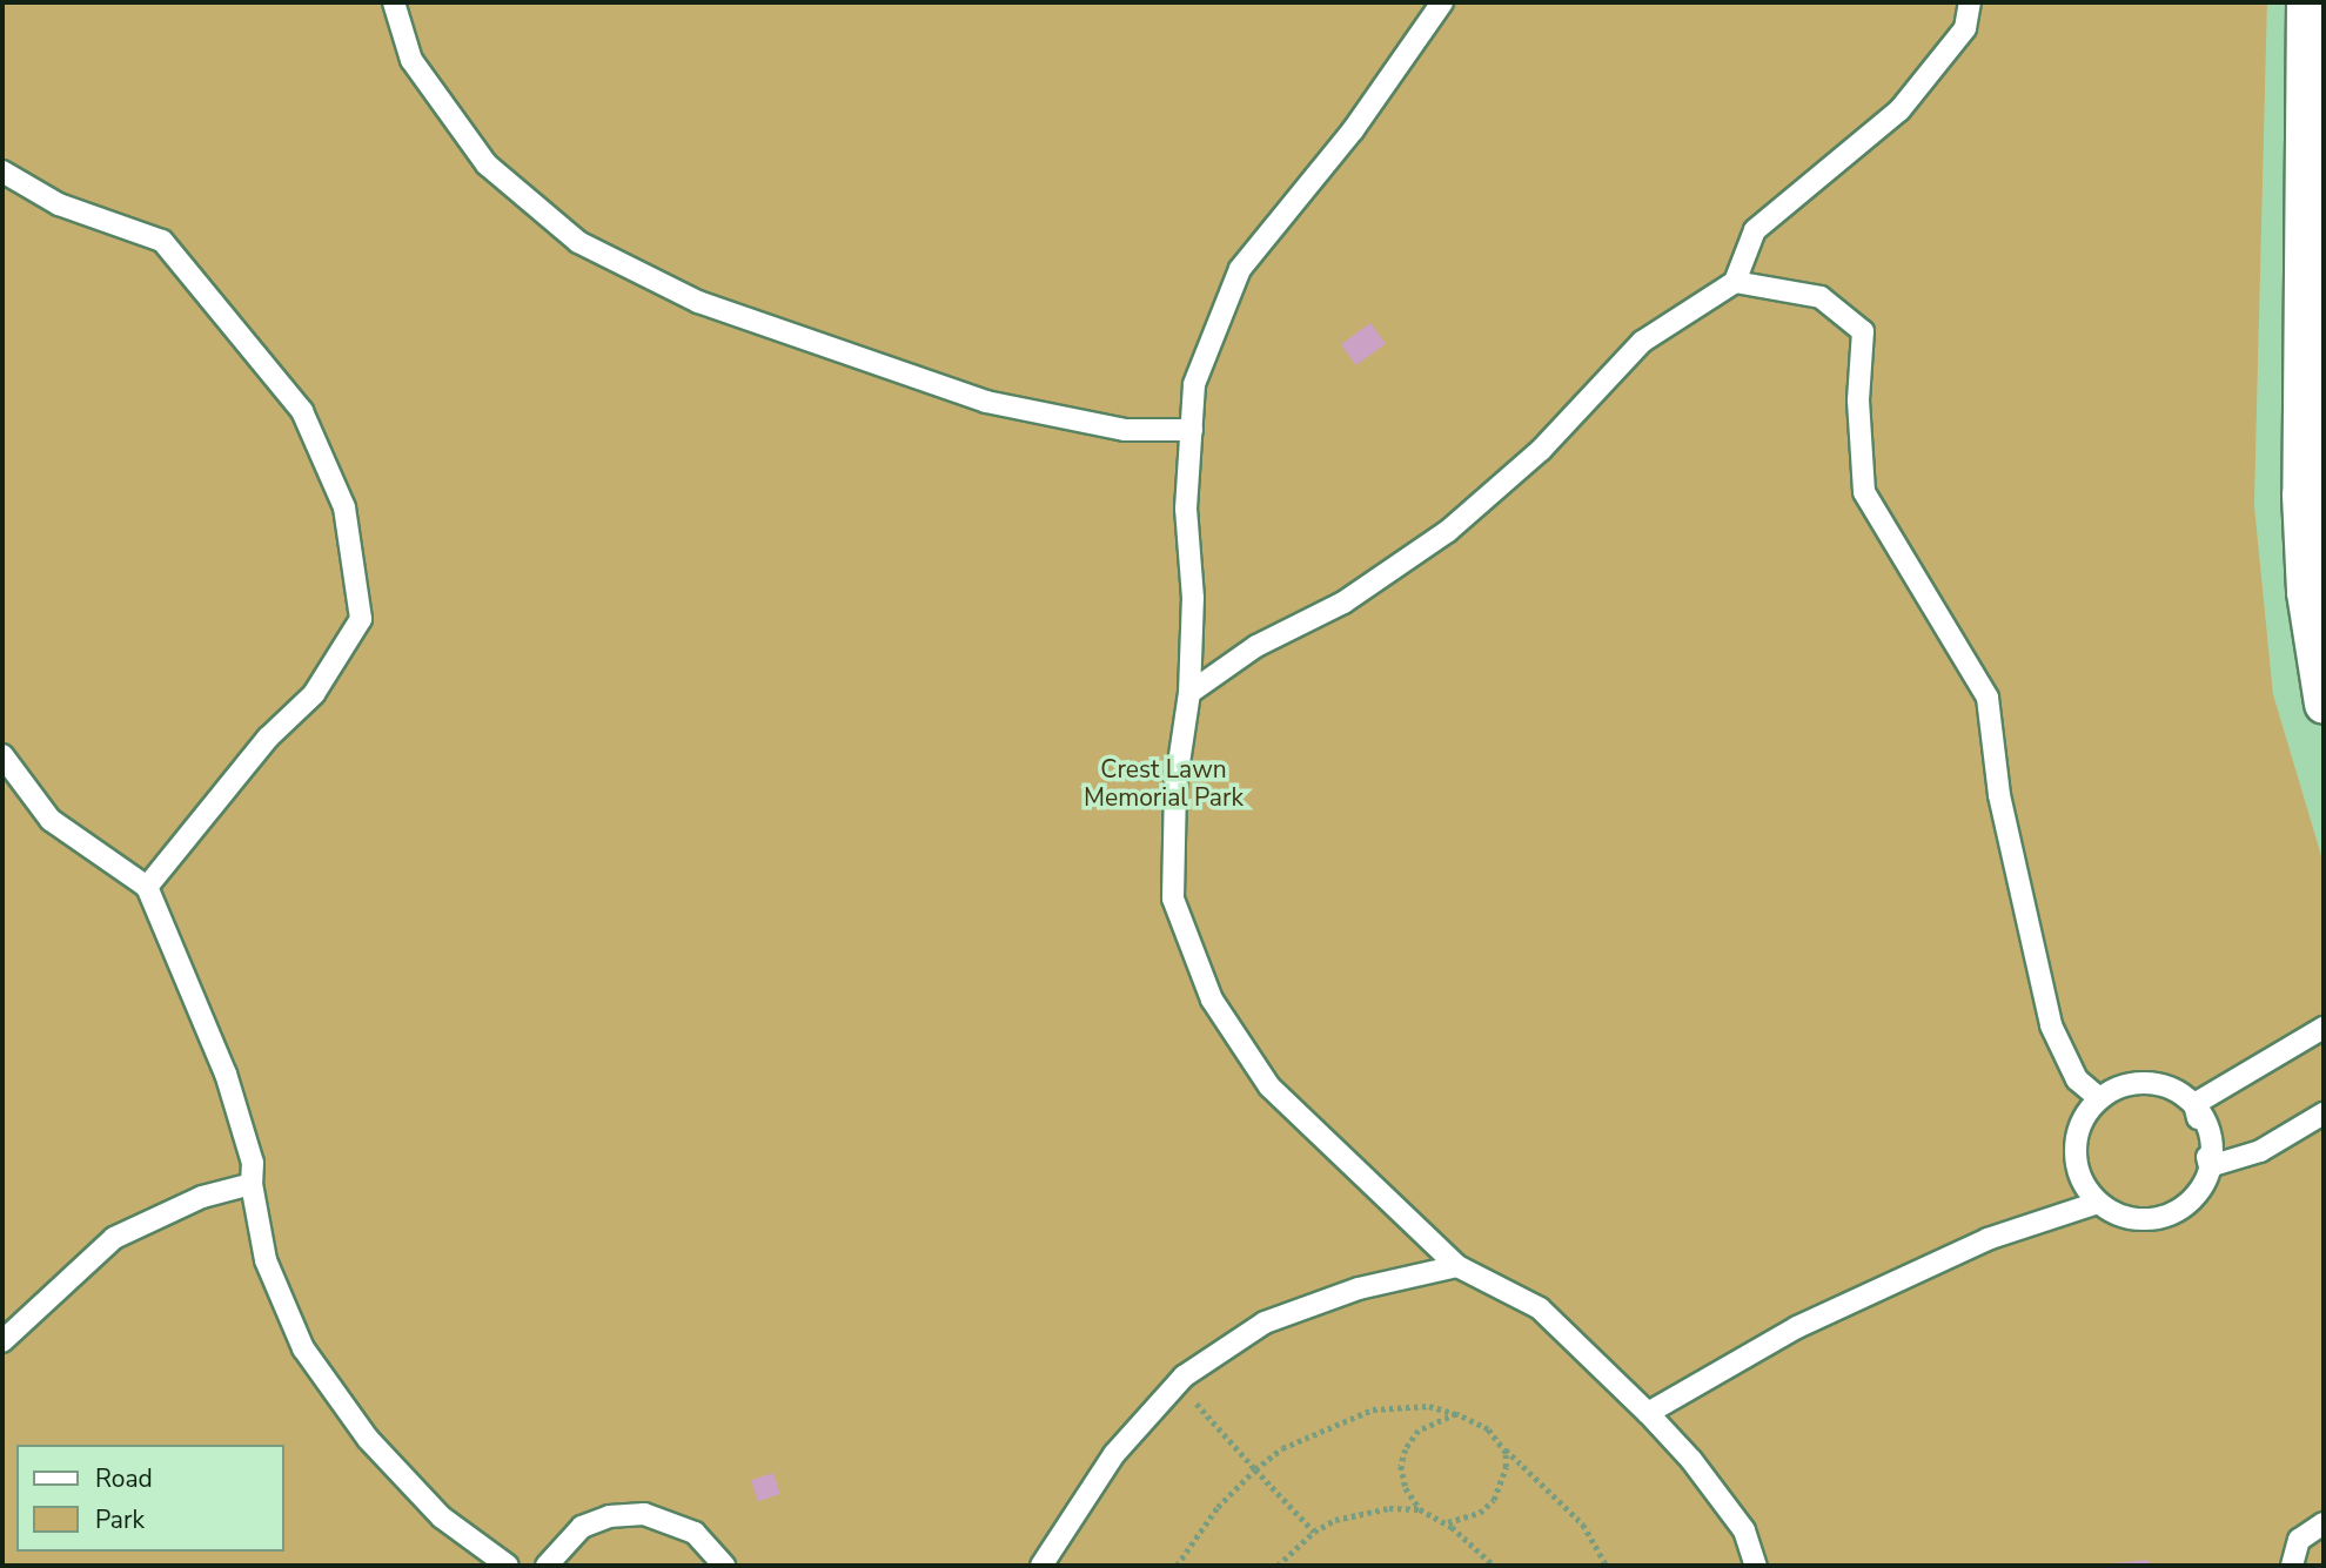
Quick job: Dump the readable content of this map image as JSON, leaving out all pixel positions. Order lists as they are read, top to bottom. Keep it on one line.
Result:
{"parks":["Crest Lawn Memorial Park"],"legend":["Road","Park"]}
